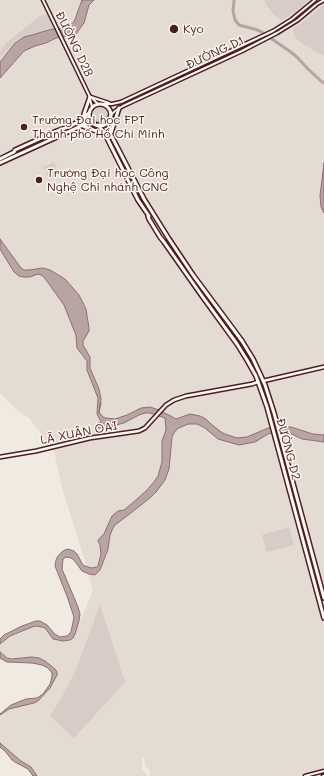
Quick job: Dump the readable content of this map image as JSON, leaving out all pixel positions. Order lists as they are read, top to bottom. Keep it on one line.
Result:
{"streets":{"main road":["LÃ XUÂN OAI","ĐƯỜNG D2"],"street":["ĐƯỜNG D2B","ĐƯỜNG D1"]},"crossings":[["ĐƯỜNG D2B","ĐƯỜNG D1"],["ĐƯỜNG D2B","ĐƯỜNG D2"],["ĐƯỜNG D1","ĐƯỜNG D2"],["LÃ XUÂN OAI","ĐƯỜNG D2"]],"places":["Kyo","Trường Đại học FPT Thành phố Hồ Chí Minh","Trường Đại học Công Nghệ Chi nhánh CNC"]}
